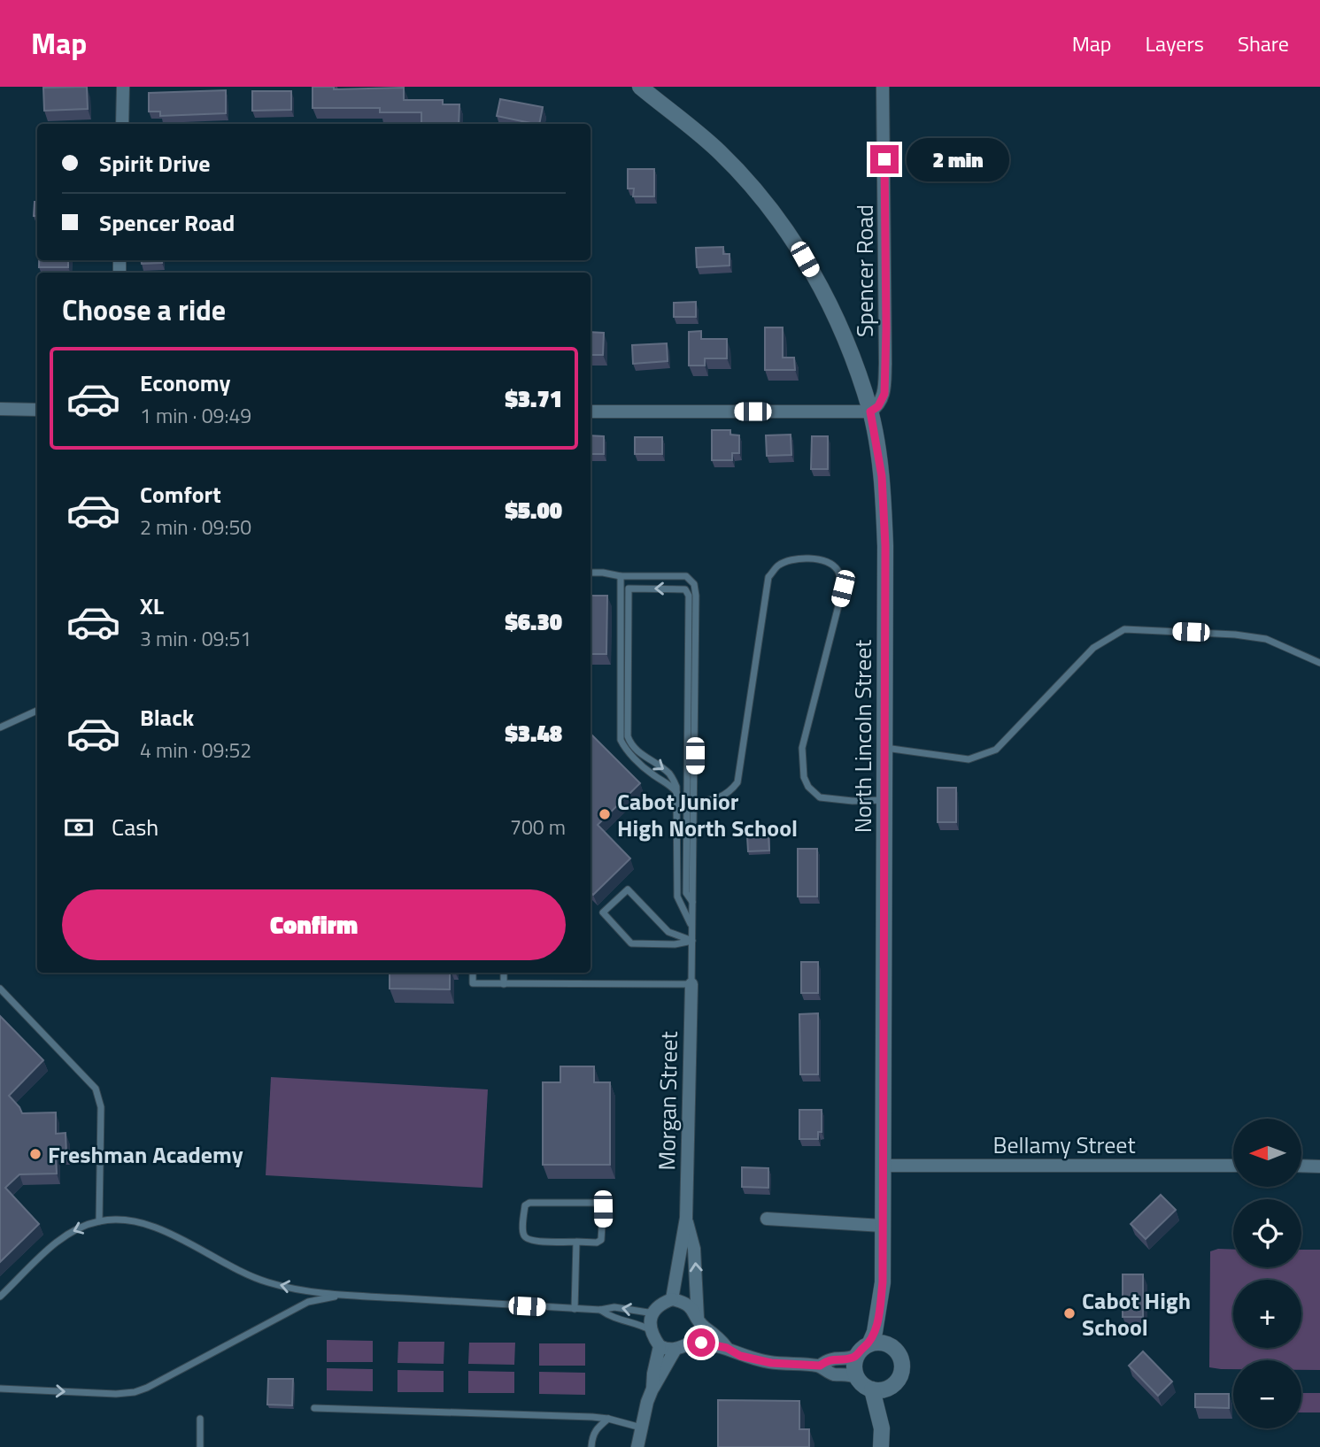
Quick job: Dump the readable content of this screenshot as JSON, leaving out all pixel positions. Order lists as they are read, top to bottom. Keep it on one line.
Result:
{"streets":{"street":["Spencer Road","North Lincoln Street","Morgan Street","Bellamy Street"]},"crossings":[["Spencer Road","North Lincoln Street"],["North Lincoln Street","Bellamy Street"]],"places":["Cabot Junior High North School","Freshman Academy","Cabot High School"],"north":"left","page":{"header":"Map","nav":["Map","Layers","Share"],"banner":["Spirit Drive","Spencer Road"],"bubble":"2 min","heading":"Choose a ride","list":[{"name":"Economy","note":"1 min · 09:49","value":"$3.71"},{"name":"Comfort","note":"2 min · 09:50","value":"$5.00"},{"name":"XL","note":"3 min · 09:51","value":"$6.30"},{"name":"Black","note":"4 min · 09:52","value":"$3.48"}],"pay":["Cash","700 m"],"buttons":"Confirm","map_buttons":["+","−"]}}
